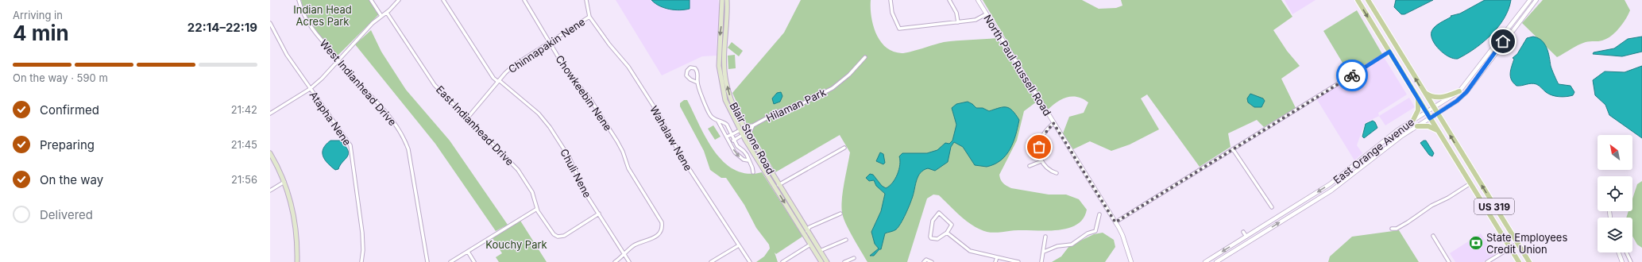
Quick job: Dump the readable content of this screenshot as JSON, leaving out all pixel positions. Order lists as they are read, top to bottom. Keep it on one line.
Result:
{"streets":{"main road":["Blair Stone Road","US 319"],"street":["Chinnapakin Nene","North Paul Russell Road","West Indianhead Drive","Chowkeebin Nene","Hilaman Park","Atapha Nene","East Indianhead Drive","Wahalaw Nene","East Orange Avenue","Chuli Nene"]},"crossings":[["Chinnapakin Nene","Chowkeebin Nene"],["Chinnapakin Nene","East Indianhead Drive"],["Chinnapakin Nene","Wahalaw Nene"],["Chinnapakin Nene","Chuli Nene"],["Chowkeebin Nene","Chuli Nene"],["Hilaman Park","Blair Stone Road"],["East Indianhead Drive","Chuli Nene"],["East Orange Avenue","US 319"]],"parks":["Indian Head Acres Park","Kouchy Park"],"places":{"bank":["State Employees Credit Union"]},"north":"top left","page":{"heading":["4 min","Arriving in","22:14–22:19"],"bar":"On the way · 590 m","list":[["Confirmed","21:42"],["Preparing","21:45"],["On the way","21:56"],"Delivered"]}}
